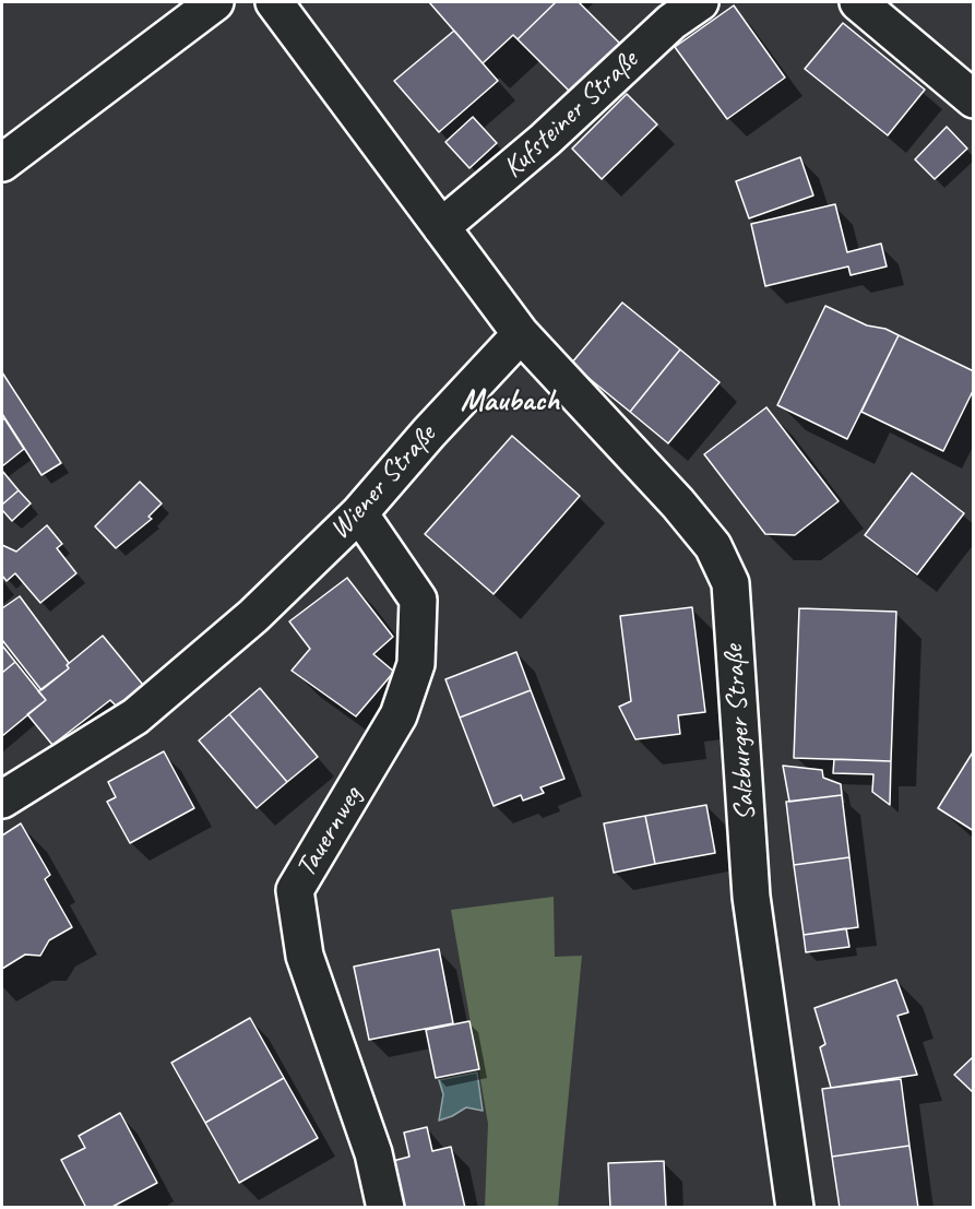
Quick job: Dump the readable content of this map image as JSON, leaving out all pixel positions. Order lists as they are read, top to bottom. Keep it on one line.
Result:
{"streets":{"street":["Kufsteiner Straße","Wiener Straße","Salzburger Straße","Tauernweg"]},"crossings":[["Wiener Straße","Salzburger Straße"],["Wiener Straße","Tauernweg"]],"districts":["Maubach"]}
